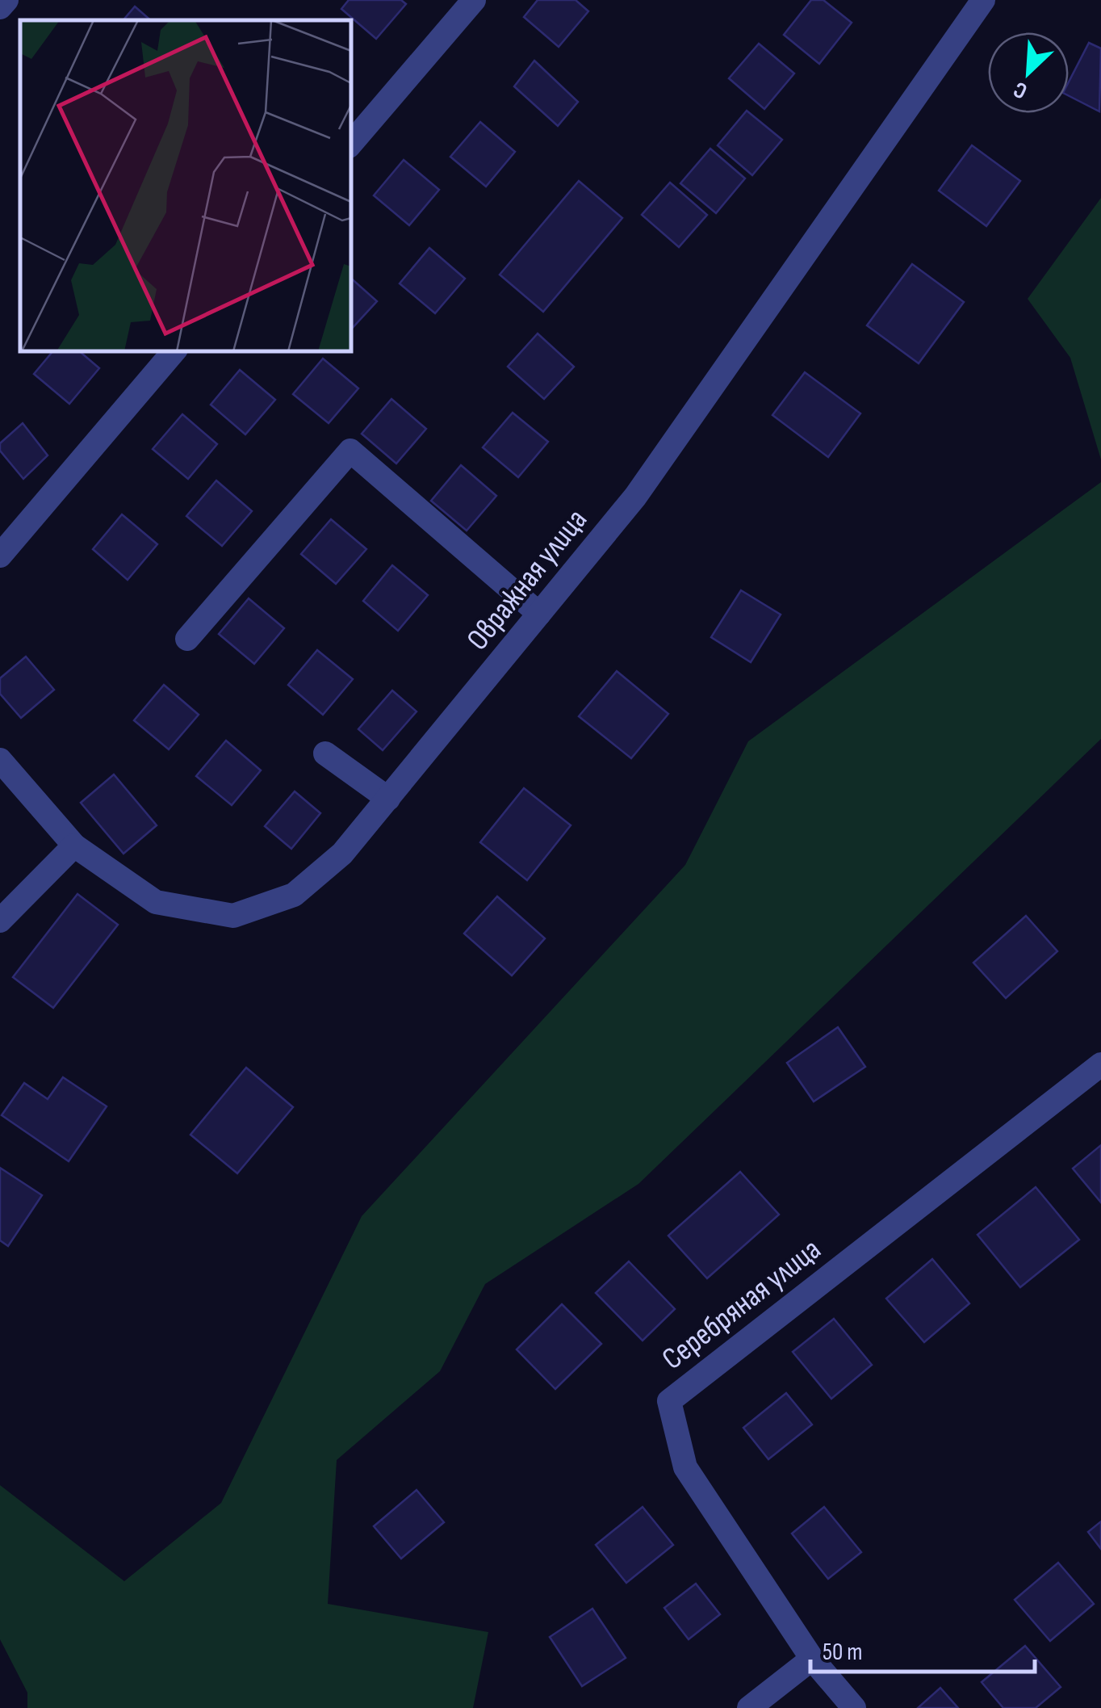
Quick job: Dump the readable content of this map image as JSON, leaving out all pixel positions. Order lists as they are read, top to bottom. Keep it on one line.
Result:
{"streets":{"street":["Овражная улица","Серебряная улица"]},"scale_bar":"50 m","north":"bottom left"}
